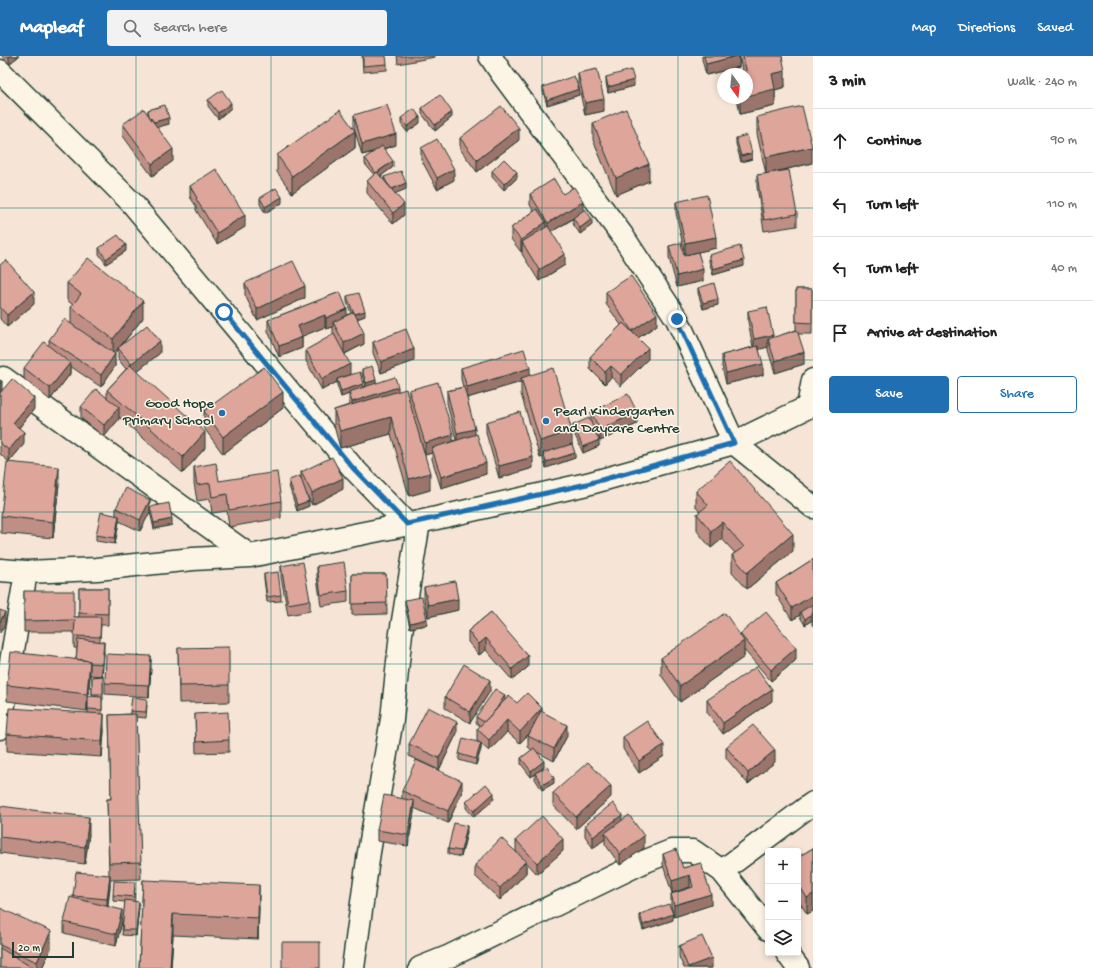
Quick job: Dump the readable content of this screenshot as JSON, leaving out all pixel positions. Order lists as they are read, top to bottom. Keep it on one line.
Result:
{"places":["Good Hope Primary School","Pearl Kindergarten and Daycare Centre"],"scale_bar":"20 m","north":"bottom","page":{"header":"Mapleaf","search":"Search here","nav":["Map","Directions","Saved"],"heading":["3 min","Walk · 240 m"],"list":[["Continue","90 m"],["Turn left","110 m"],["Turn left","40 m"],"Arrive at destination"],"buttons":["Save","Share"],"map_buttons":["+","−"],"scale":"20 m"}}
